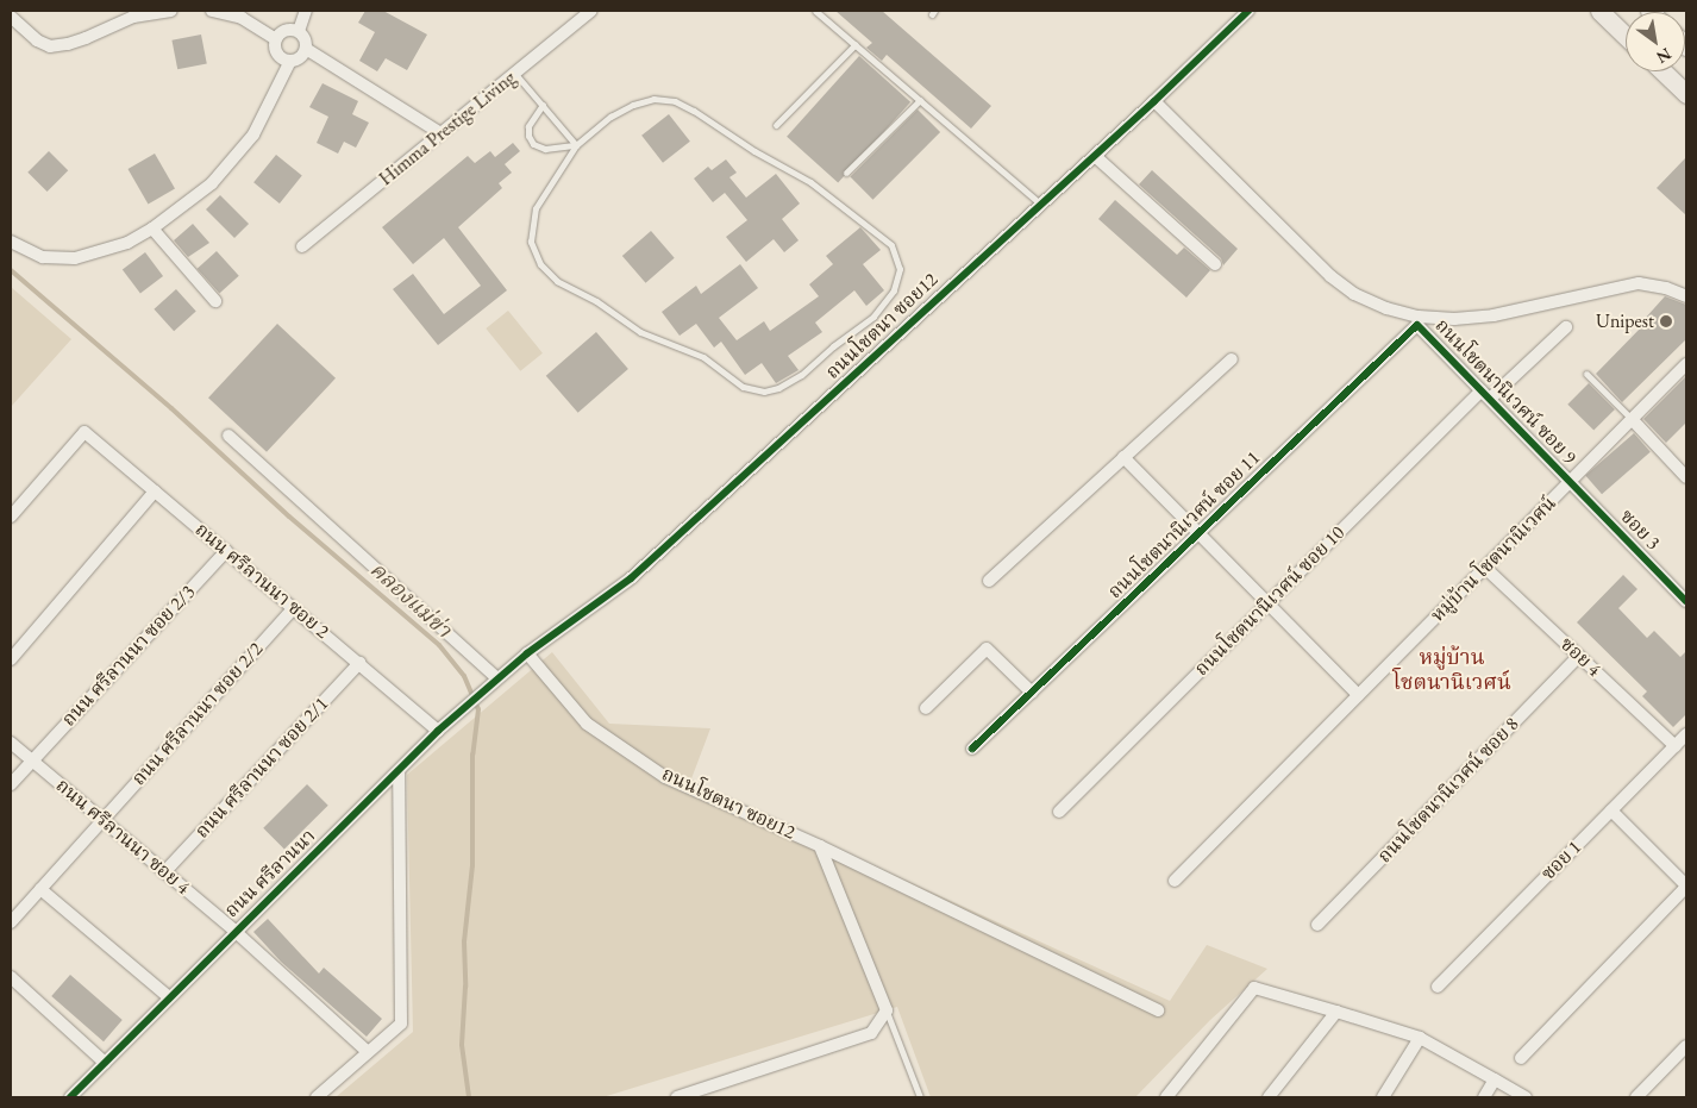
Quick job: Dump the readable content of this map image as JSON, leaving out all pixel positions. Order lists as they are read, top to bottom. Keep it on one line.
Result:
{"streets":{"street":["Himma Prestige Living","ถนนโชตนา ซอย12","ถนนโชตนานิเวศน์ ซอย 9","ถนนโชตนานิเวศน์ ซอย 11","ซอย 3","หมู่บ้าน โชตนานิเวศน์","ถนน ศรีลานนา ซอย 2","ถนนโชตนานิเวศน์ ซอย 10","ถนน ศรีลานนา ซอย 2/3","ซอย 4","ถนน ศรีลานนา ซอย 2/2","ถนน ศรีลานนา ซอย 2/1","ถนนโชตนานิเวศน์ ซอย 8","ถนน ศรีลานนา ซอย 4","ซอย 1","ถนน ศรีลานนา"]},"crossings":[["ถนนโชตนา ซอย12","ถนน ศรีลานนา"],["ถนนโชตนานิเวศน์ ซอย 9","ถนนโชตนานิเวศน์ ซอย 11"],["ถนนโชตนานิเวศน์ ซอย 9","ซอย 3"],["ถนนโชตนานิเวศน์ ซอย 9","หมู่บ้าน โชตนานิเวศน์"],["ถนนโชตนานิเวศน์ ซอย 9","ถนนโชตนานิเวศน์ ซอย 10"],["ซอย 3","หมู่บ้าน โชตนานิเวศน์"],["หมู่บ้าน โชตนานิเวศน์","ซอย 4"],["ถนน ศรีลานนา ซอย 2","ถนน ศรีลานนา ซอย 2/3"],["ถนน ศรีลานนา ซอย 2","ถนน ศรีลานนา ซอย 2/2"],["ถนน ศรีลานนา ซอย 2","ถนน ศรีลานนา ซอย 2/1"],["ถนน ศรีลานนา ซอย 2","ถนน ศรีลานนา"],["ถนน ศรีลานนา ซอย 2/3","ถนน ศรีลานนา ซอย 4"],["ซอย 4","ถนนโชตนานิเวศน์ ซอย 8"],["ซอย 4","ซอย 1"],["ถนน ศรีลานนา ซอย 2/2","ถนน ศรีลานนา ซอย 4"],["ถนน ศรีลานนา ซอย 2/1","ถนน ศรีลานนา ซอย 4"],["ถนน ศรีลานนา ซอย 4","ถนน ศรีลานนา"]],"districts":["หมู่บ้าน โชตนานิเวศน์"],"water":["คลองแม่ข่า"],"places":["Unipest"],"north":"bottom right"}
